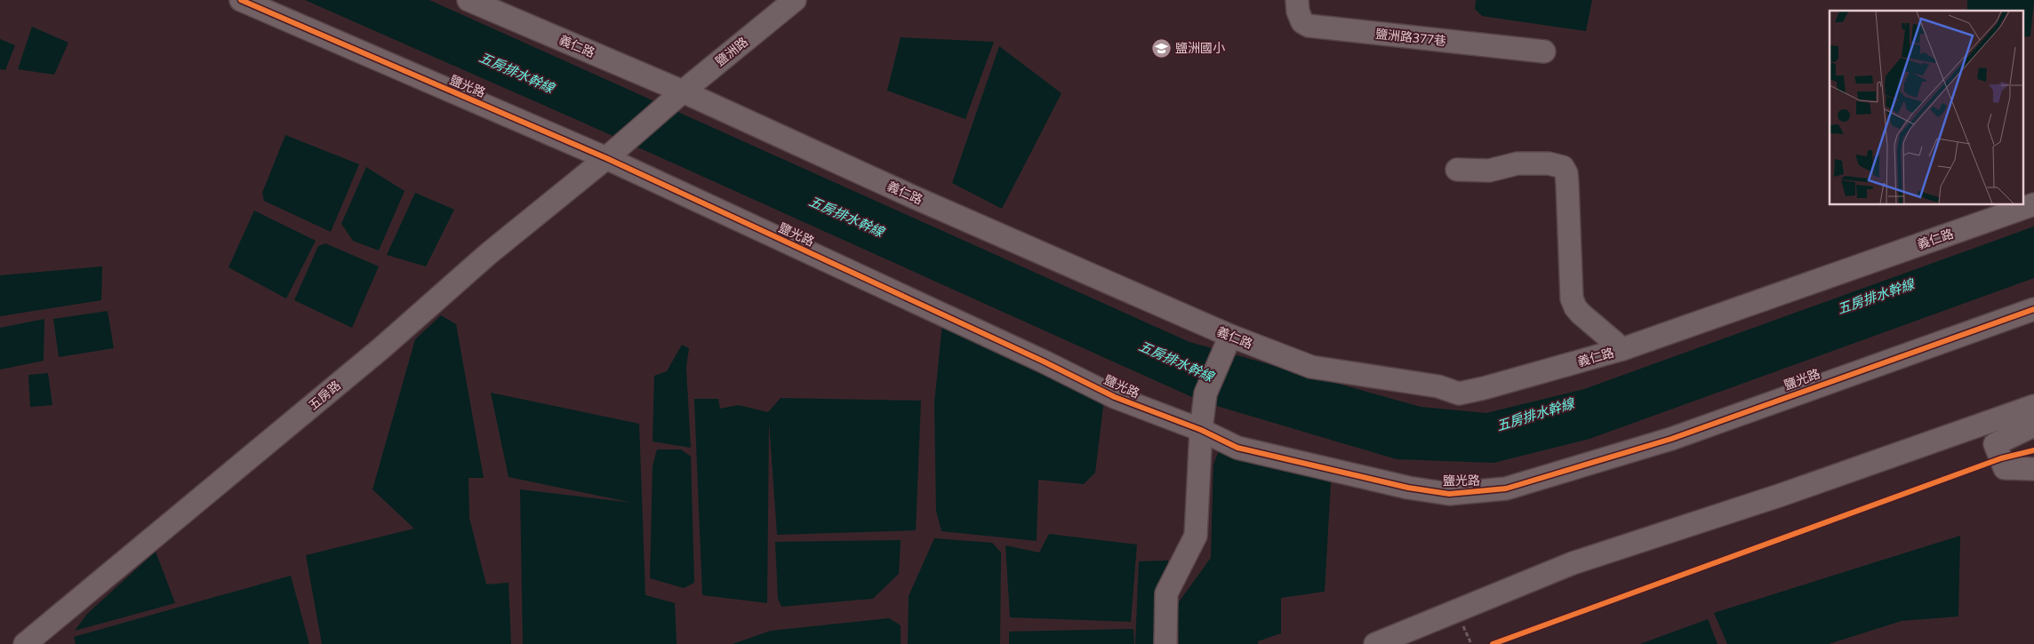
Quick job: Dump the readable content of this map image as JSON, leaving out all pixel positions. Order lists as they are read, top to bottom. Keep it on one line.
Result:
{"streets":{"street":["鹽洲路377巷","義仁路","鹽洲路","鹽光路","五房路"]},"crossings":[["義仁路","鹽洲路"],["鹽洲路","鹽光路"],["鹽洲路","五房路"],["鹽光路","五房路"]],"water":["五房排水幹線"],"places":{"school or university":["鹽洲國小"]}}
